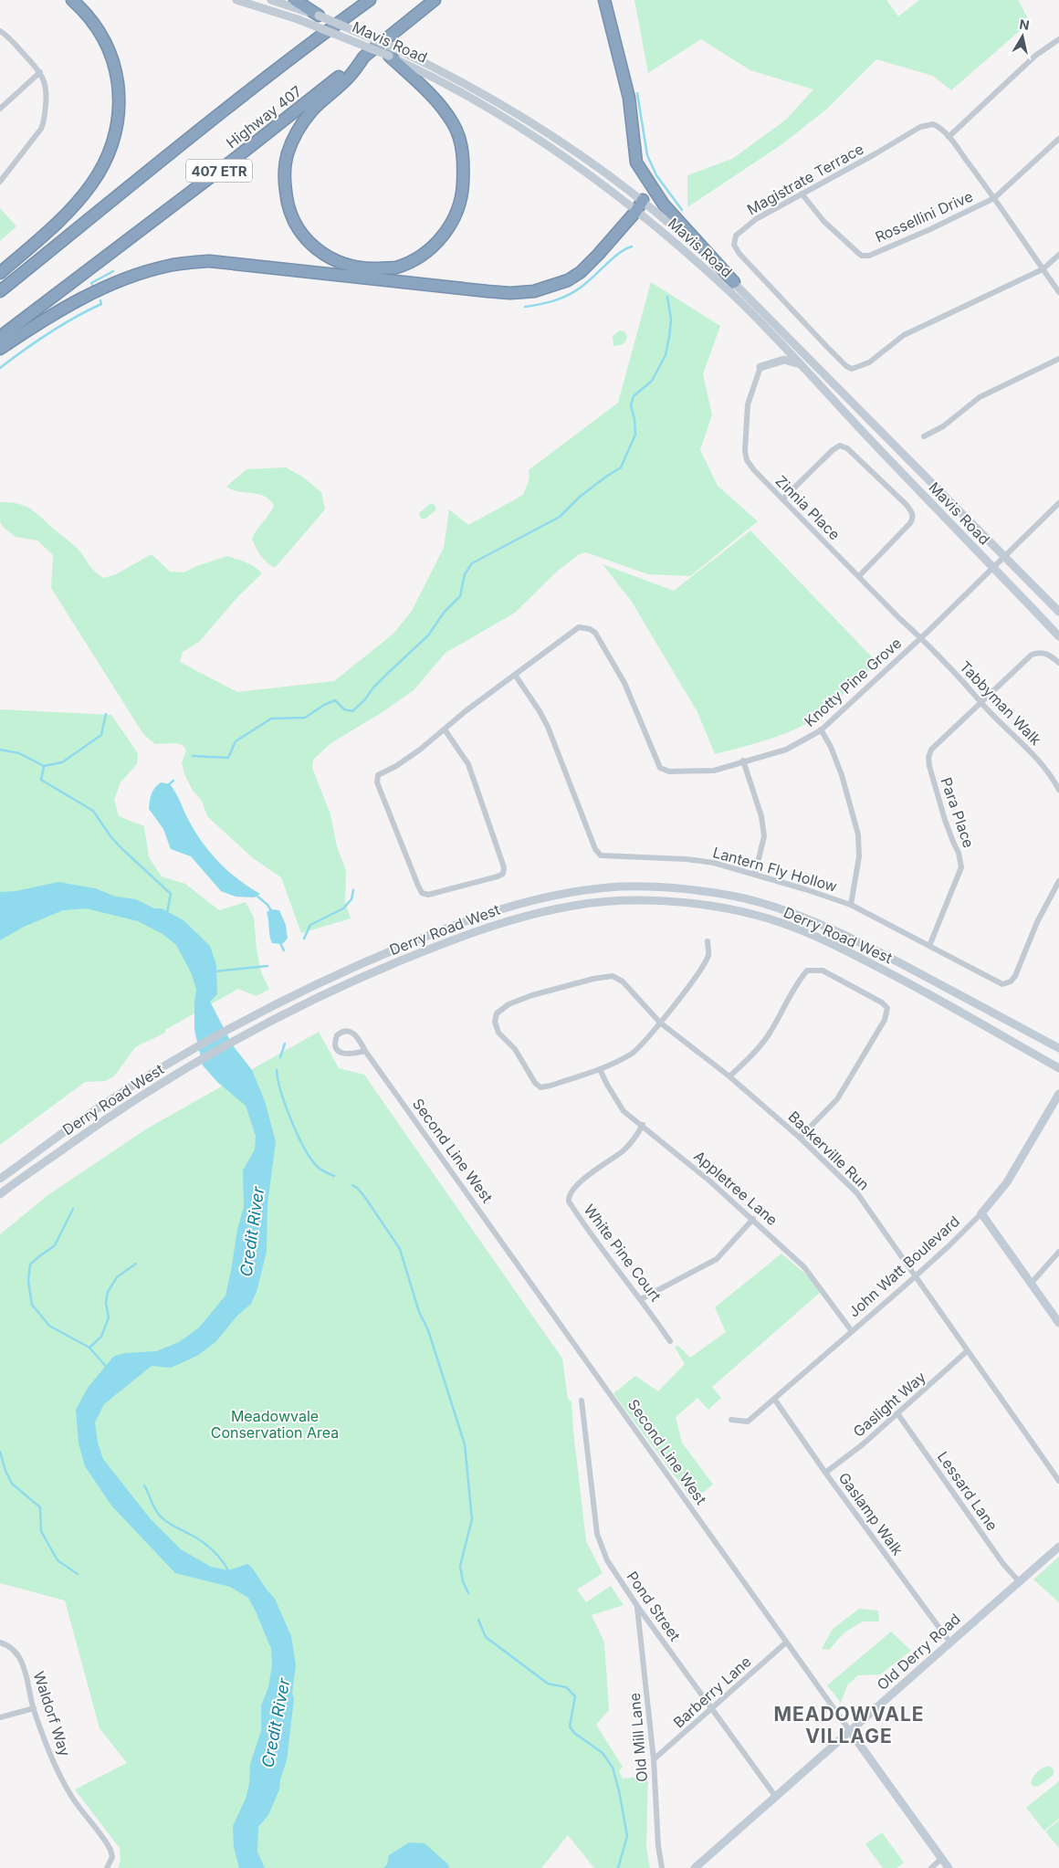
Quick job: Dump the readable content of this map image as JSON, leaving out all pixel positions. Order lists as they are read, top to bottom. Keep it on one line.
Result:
{"streets":{"highway":["Highway 407","407 ETR"],"main road":["Mavis Road","Derry Road West","Second Line West","John Watt Boulevard","Old Derry Road"],"street":["Magistrate Terrace","Rossellini Drive","Zinnia Place","Knotty Pine Grove","Tabbyman Walk","Para Place","Lantern Fly Hollow","Baskerville Run","Appletree Lane","White Pine Court","Gaslight Way","Lessard Lane","Gaslamp Walk","Pond Street","Barberry Lane","Waldorf Way","Old Mill Lane"]},"crossings":[["Mavis Road","Knotty Pine Grove"],["Magistrate Terrace","Rossellini Drive"],["Zinnia Place","Knotty Pine Grove"],["Zinnia Place","Tabbyman Walk"],["Knotty Pine Grove","Tabbyman Walk"],["Knotty Pine Grove","Lantern Fly Hollow"],["Tabbyman Walk","Para Place"],["Para Place","Lantern Fly Hollow"],["Second Line West","Old Derry Road"],["Second Line West","Barberry Lane"],["Baskerville Run","Appletree Lane"],["Baskerville Run","John Watt Boulevard"],["Baskerville Run","Gaslight Way"],["Appletree Lane","White Pine Court"],["Appletree Lane","John Watt Boulevard"],["John Watt Boulevard","Gaslamp Walk"],["Gaslight Way","Lessard Lane"],["Gaslight Way","Gaslamp Walk"],["Lessard Lane","Old Derry Road"],["Gaslamp Walk","Old Derry Road"],["Pond Street","Old Derry Road"],["Pond Street","Barberry Lane"],["Pond Street","Old Mill Lane"],["Barberry Lane","Old Mill Lane"]],"districts":["MEADOWVALE VILLAGE"],"water":["Credit River"],"parks":["Meadowvale Conservation Area"],"north":"top"}
